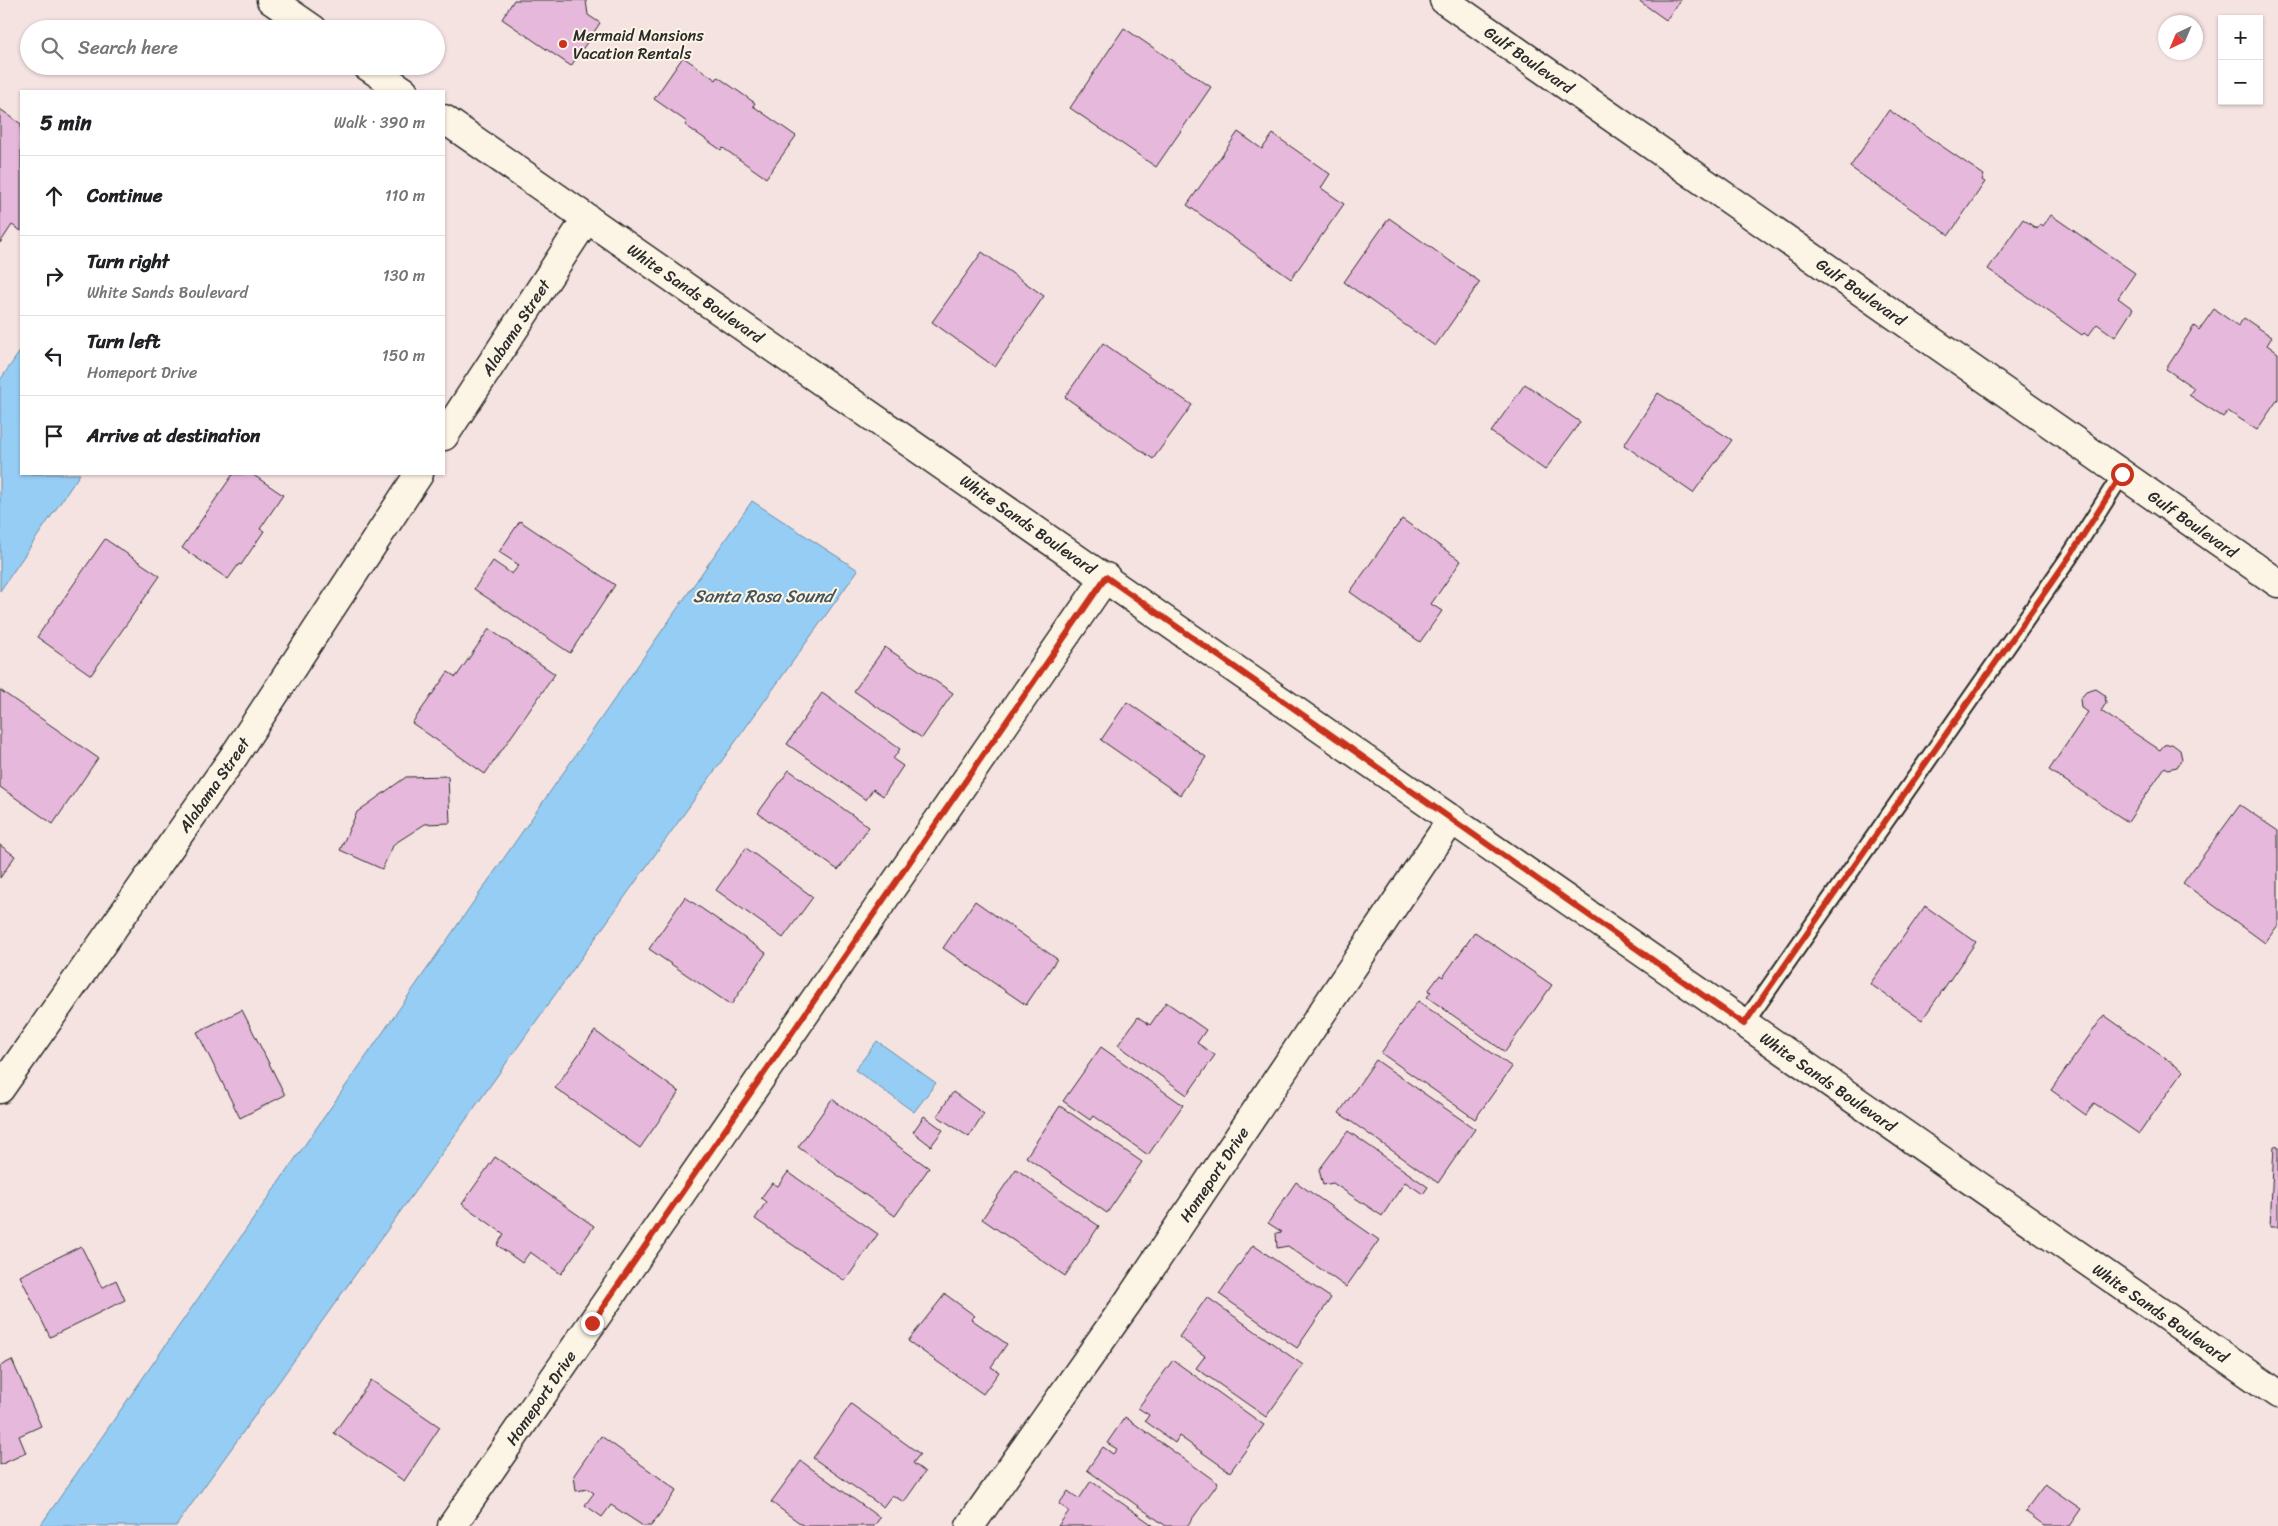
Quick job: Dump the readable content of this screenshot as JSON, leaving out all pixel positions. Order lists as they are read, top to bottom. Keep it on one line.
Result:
{"streets":{"street":["Gulf Boulevard","White Sands Boulevard","Alabama Street","Homeport Drive"]},"crossings":[["White Sands Boulevard","Alabama Street"],["White Sands Boulevard","Homeport Drive"]],"water":["Santa Rosa Sound"],"places":["Mermaid Mansions Vacation Rentals"],"north":"bottom left","page":{"map_buttons":["+","−"],"search":"Search here","heading":["5 min","Walk · 390 m"],"list":[["Continue","110 m"],["Turn right","White Sands Boulevard","130 m"],["Turn left","Homeport Drive","150 m"],"Arrive at destination"]}}
